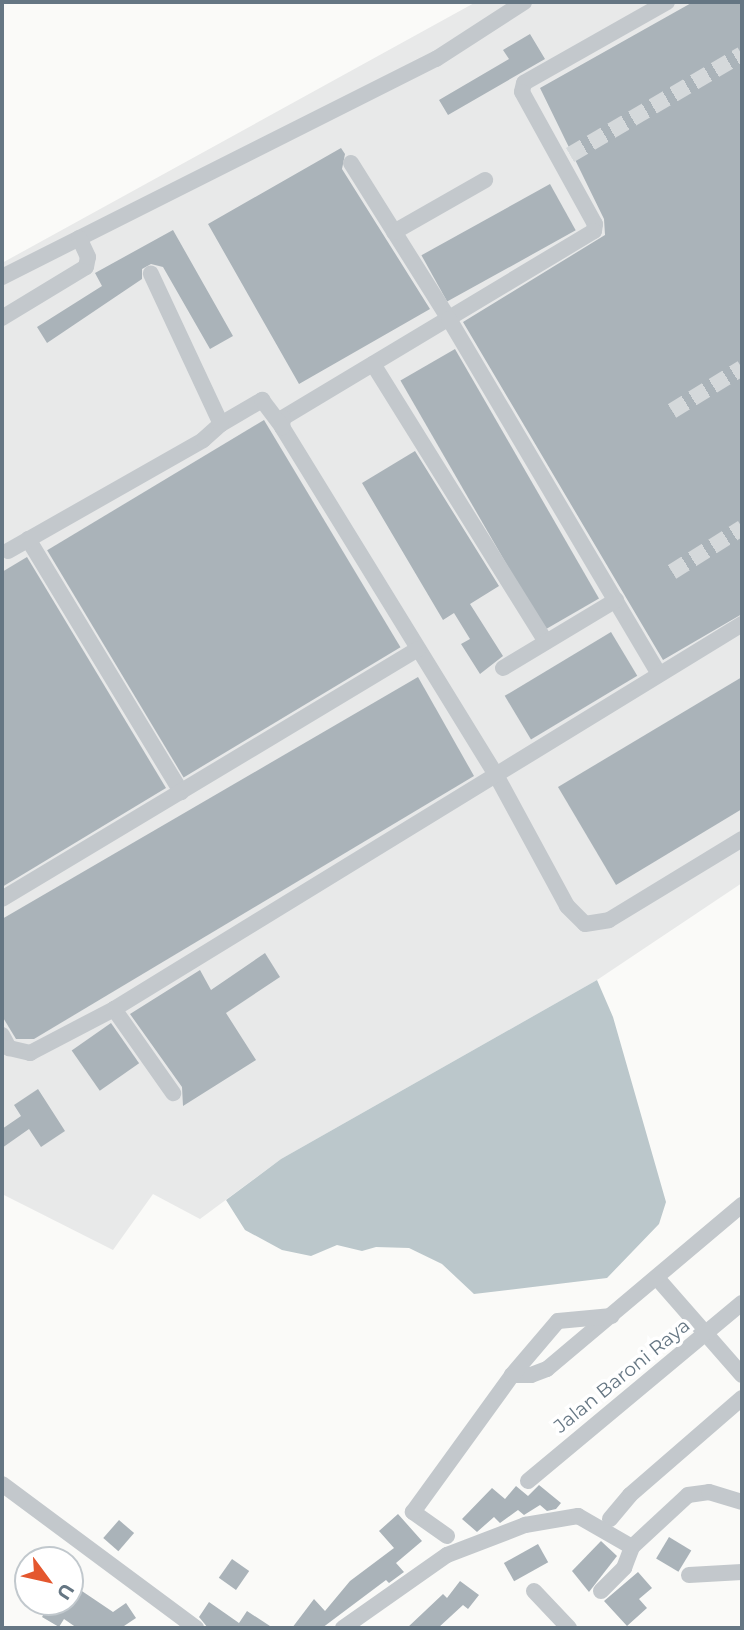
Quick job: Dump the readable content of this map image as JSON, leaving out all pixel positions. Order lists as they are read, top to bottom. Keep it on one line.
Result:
{"streets":{"street":["Jalan Baroni Raya"]},"north":"bottom right"}
